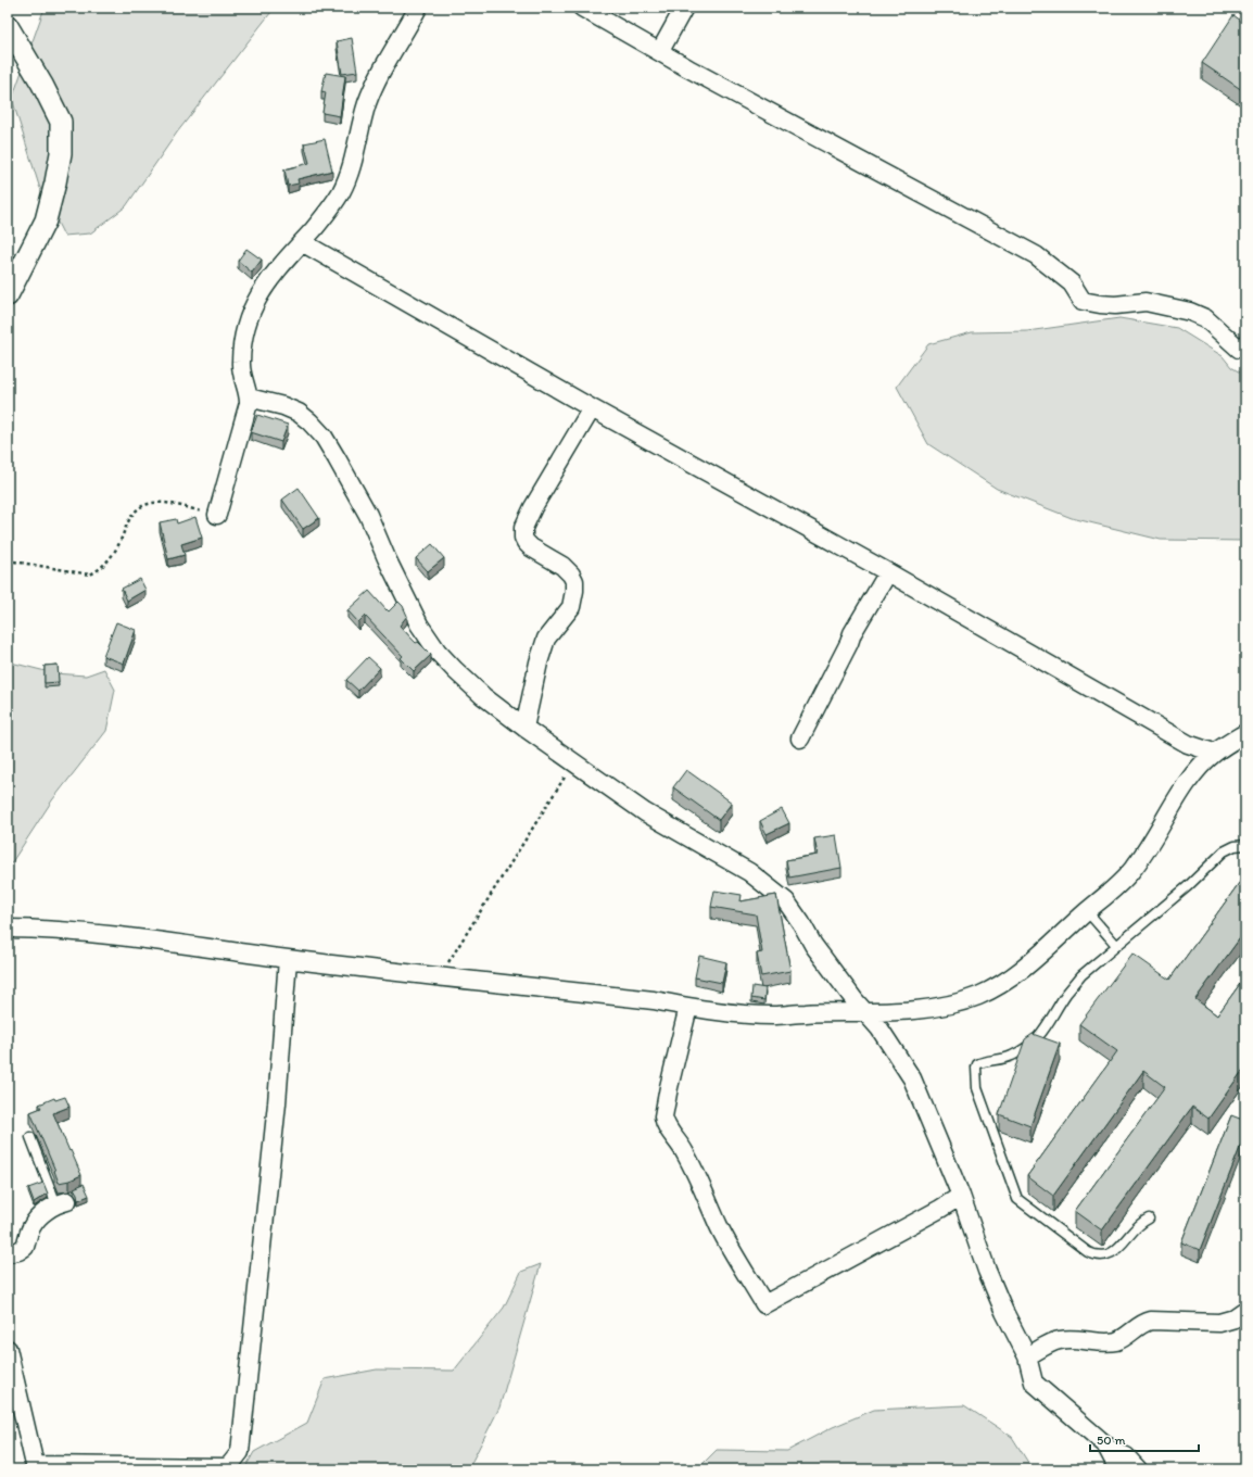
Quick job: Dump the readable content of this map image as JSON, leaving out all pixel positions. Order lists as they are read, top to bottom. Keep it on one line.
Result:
{"scale_bar":"50 m"}
